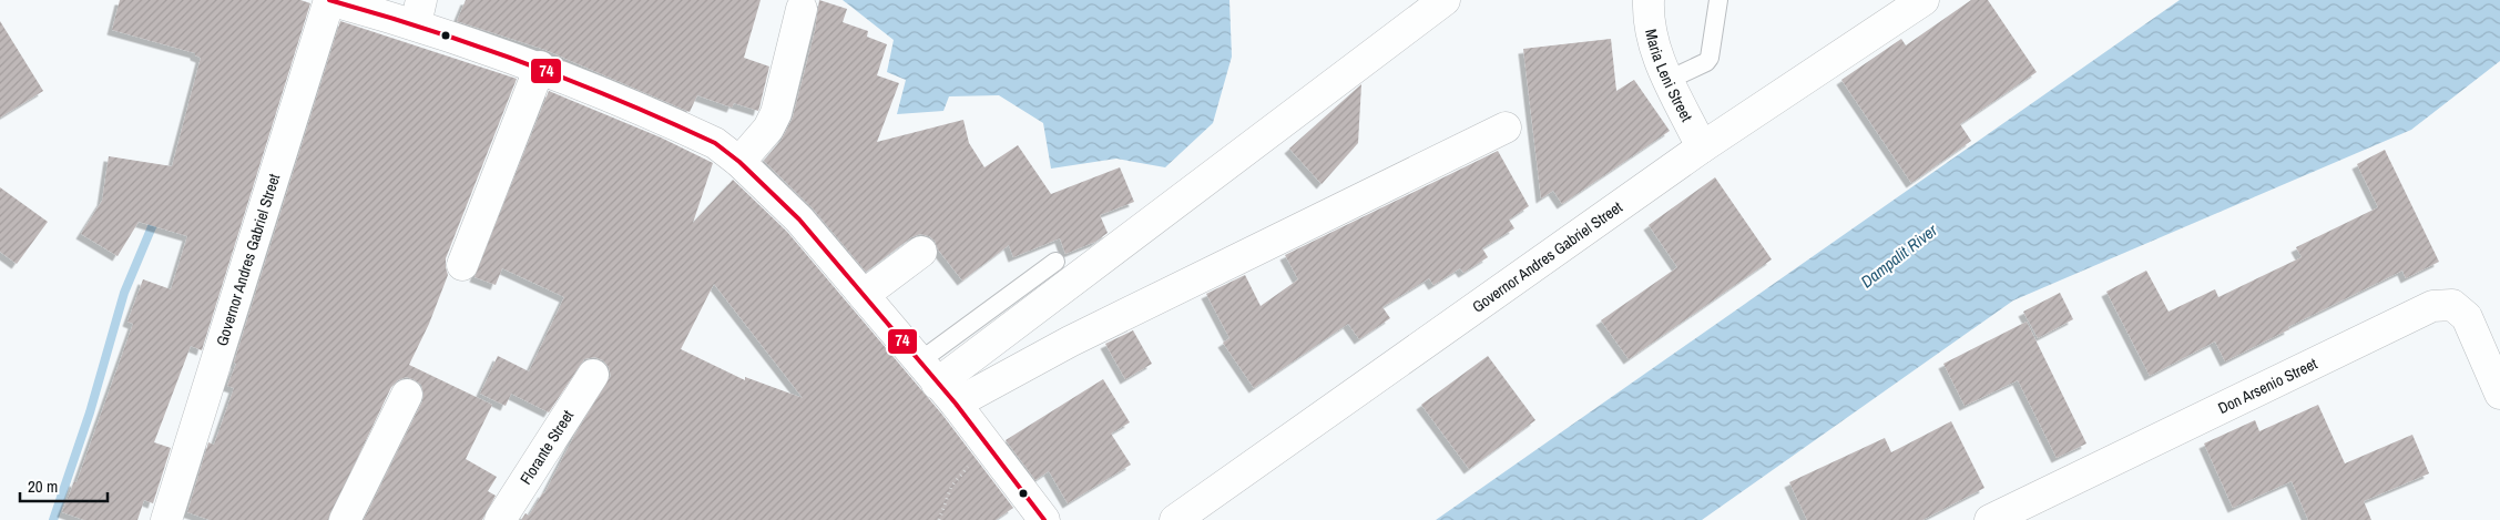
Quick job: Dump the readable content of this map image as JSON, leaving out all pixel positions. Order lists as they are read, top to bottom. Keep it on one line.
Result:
{"streets":{"street":["Maria Leni Street","Governor Andres Gabriel Street","Don Arsenio Street","Florante Street"]},"crossings":[["Maria Leni Street","Governor Andres Gabriel Street"]],"water":["Dampalit River"],"lines":["transit line 74"],"scale_bar":"20 m"}
